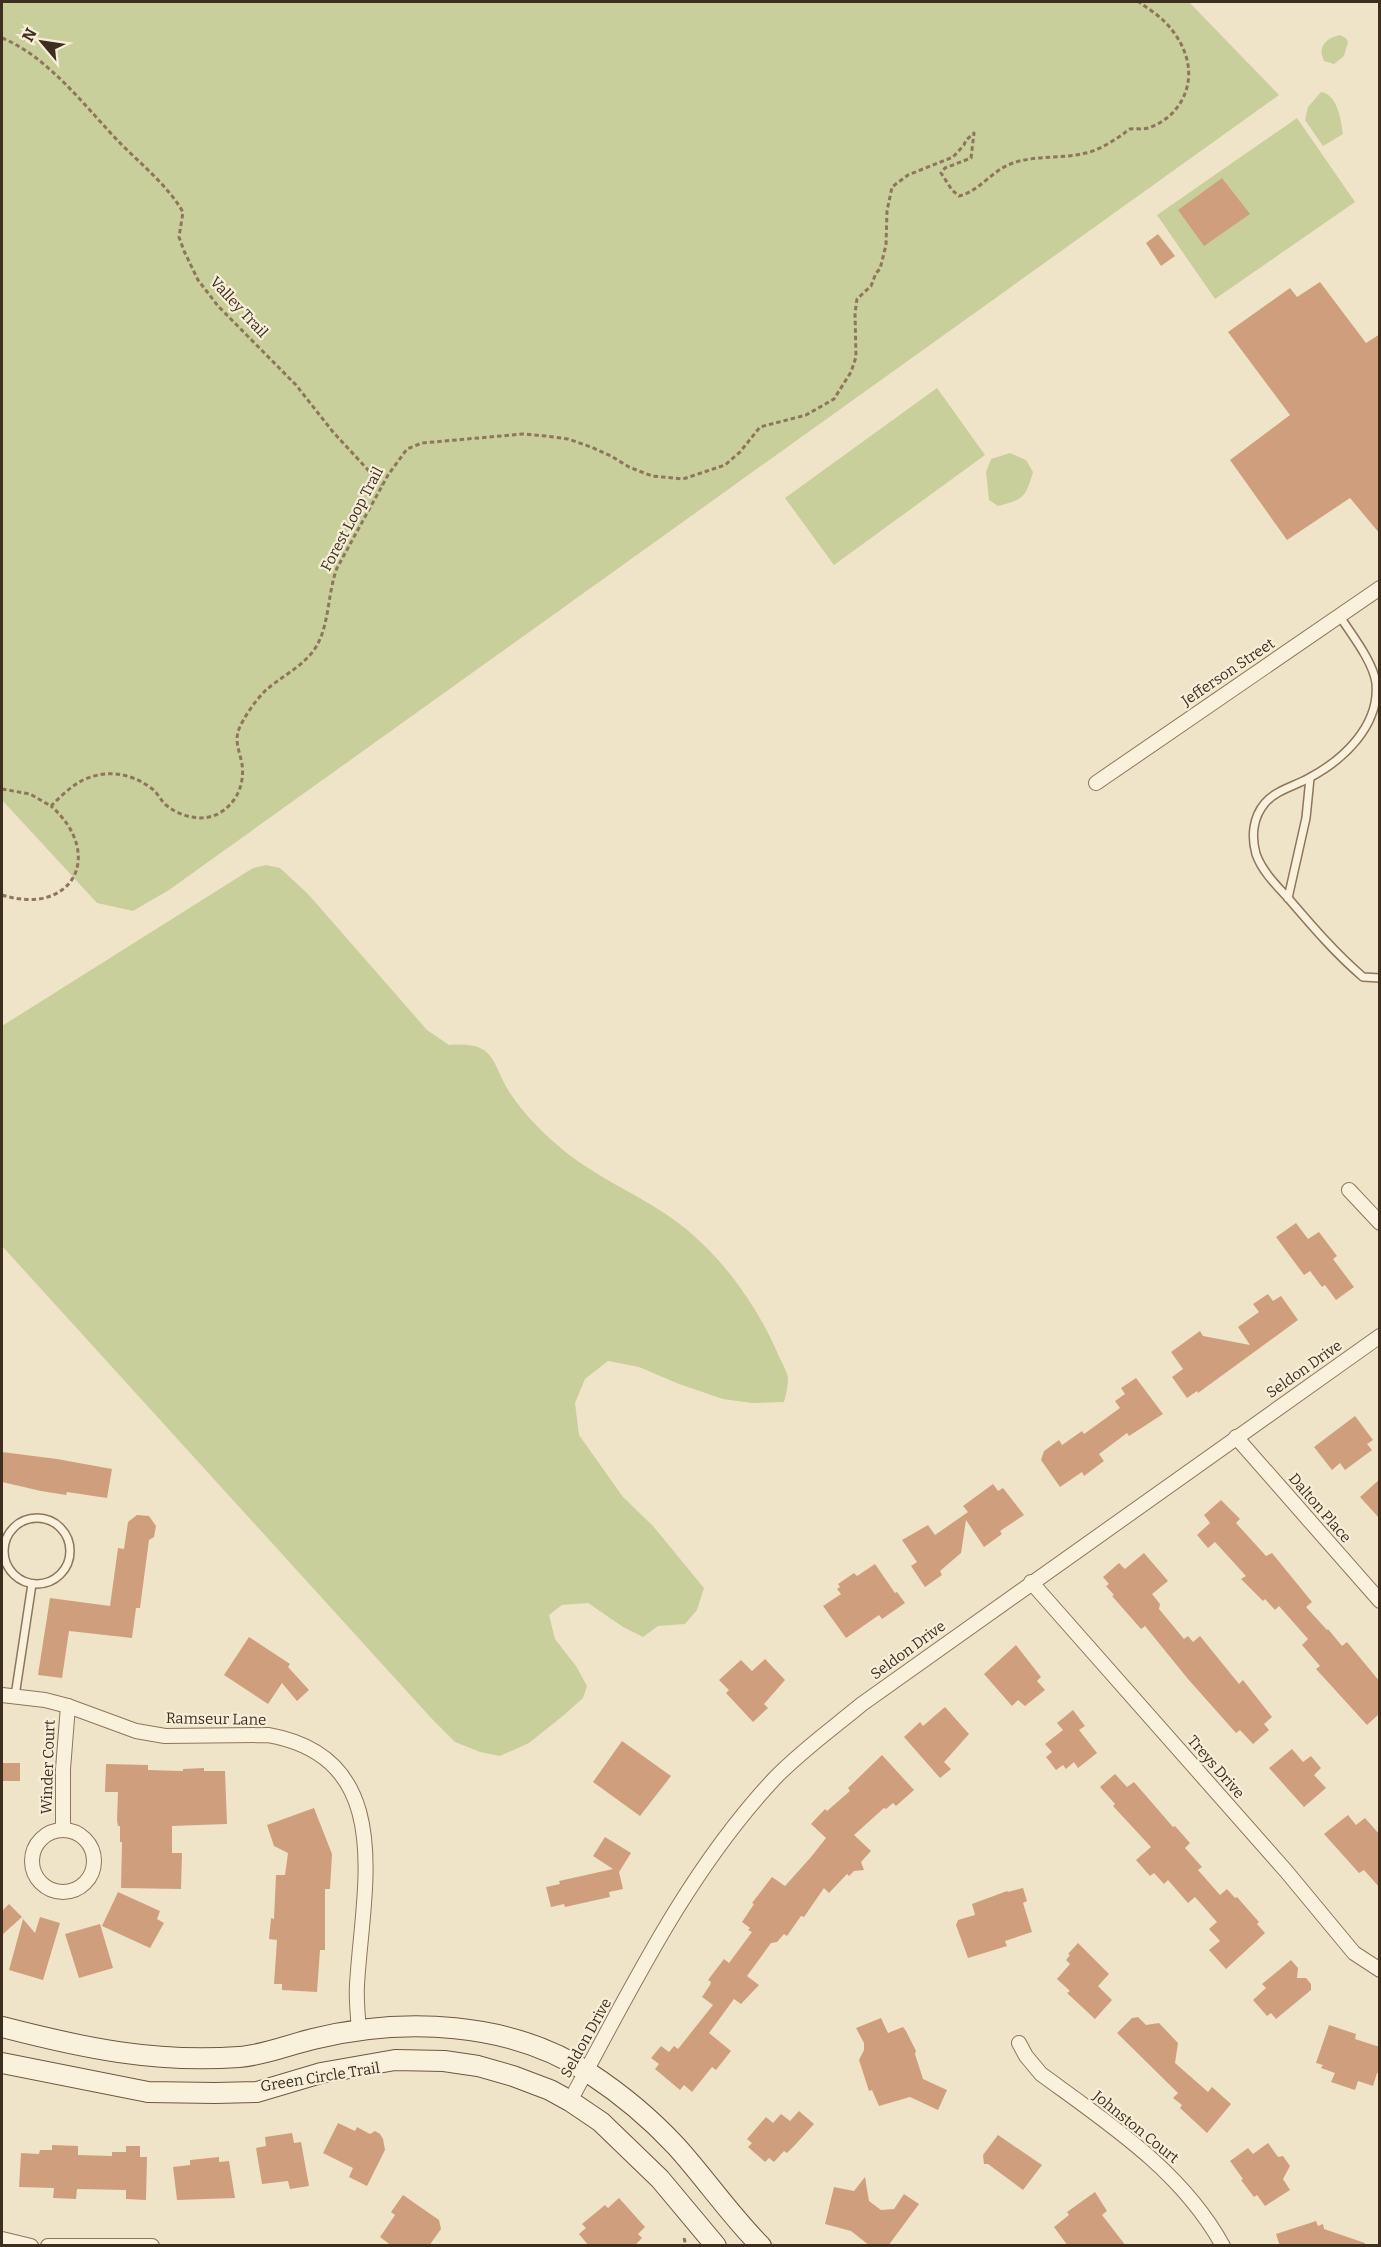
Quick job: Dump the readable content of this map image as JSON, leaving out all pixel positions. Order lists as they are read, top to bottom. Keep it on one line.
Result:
{"streets":{"street":["Jefferson Street","Seldon Drive","Dalton Place","Ramseur Lane","Winder Court","Treys Drive","Johnston Court"],"path":["Valley Trail","Forest Loop Trail"]},"crossings":[["Valley Trail","Forest Loop Trail"],["Seldon Drive","Dalton Place"],["Seldon Drive","Treys Drive"],["Ramseur Lane","Winder Court"]],"north":"top left"}
